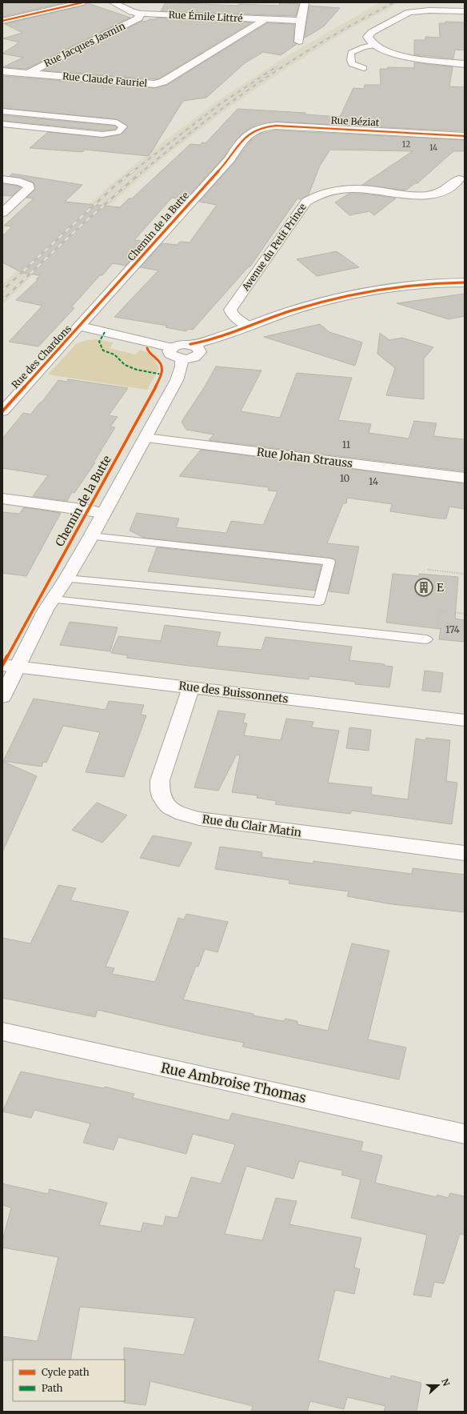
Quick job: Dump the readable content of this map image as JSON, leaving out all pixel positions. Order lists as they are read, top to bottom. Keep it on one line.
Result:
{"streets":{"street":["Rue Émile Littré","Rue Jacques Jasmin","Rue Claude Fauriel","Rue Béziat","Chemin de la Butte","Avenue du Petit Prince","Rue des Chardons","Rue Johan Strauss","Rue des Buissonnets","Rue du Clair Matin","Rue Ambroise Thomas"]},"crossings":[["Rue Émile Littré","Rue Jacques Jasmin"],["Rue Émile Littré","Rue Claude Fauriel"],["Rue Jacques Jasmin","Rue Claude Fauriel"],["Rue Béziat","Chemin de la Butte"],["Chemin de la Butte","Rue des Chardons"],["Rue des Buissonnets","Rue du Clair Matin"]],"places":{"building":["E"]},"house_numbers":["12","14","11","10","14","174"],"legend":["Cycle path","Path"],"north":"right"}
